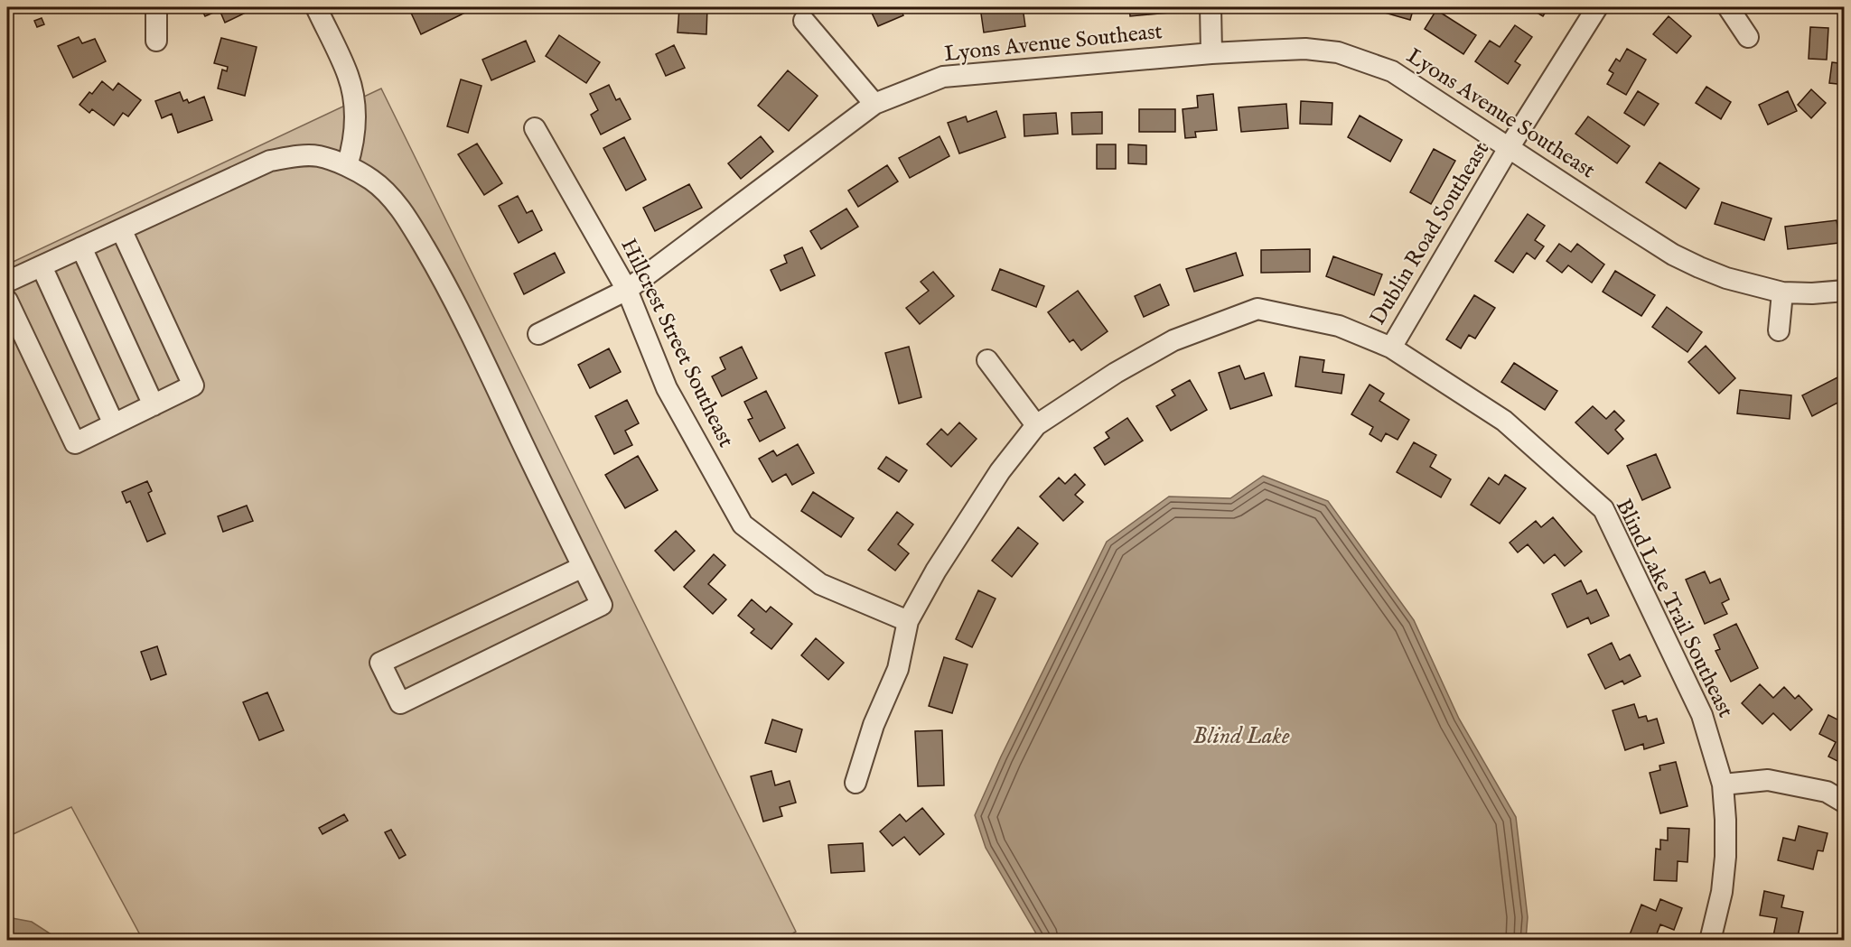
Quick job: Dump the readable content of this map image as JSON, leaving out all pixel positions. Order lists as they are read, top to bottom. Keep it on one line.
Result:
{"streets":{"street":["Lyons Avenue Southeast","Dublin Road Southeast","Hillcrest Street Southeast","Blind Lake Trail Southeast"]},"crossings":[["Lyons Avenue Southeast","Dublin Road Southeast"],["Lyons Avenue Southeast","Hillcrest Street Southeast"],["Dublin Road Southeast","Blind Lake Trail Southeast"],["Hillcrest Street Southeast","Blind Lake Trail Southeast"]],"water":["Blind Lake"]}
